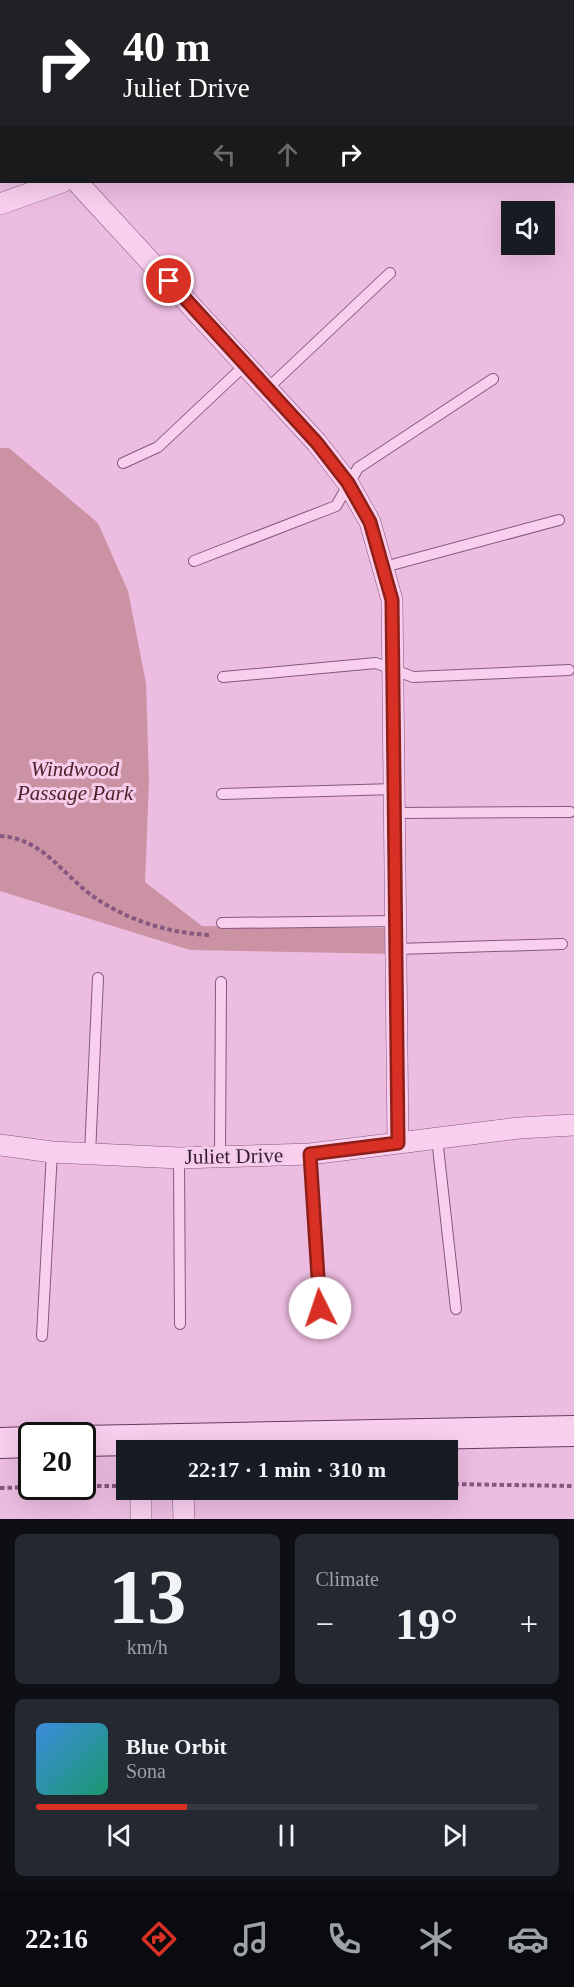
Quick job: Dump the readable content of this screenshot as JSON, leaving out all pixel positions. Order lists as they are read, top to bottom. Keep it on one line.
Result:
{"streets":{"street":["Juliet Drive"]},"parks":["Windwood Passage Park"],"page":{"turn":["40 m","Juliet Drive"],"limit":"20","trip":"22:17 · 1 min · 310 m","tile":[["13","km/h"],"Climate"],"heat":["−","19°","+"],"song":["Blue Orbit","Sona"],"tabs":"22:16"}}
